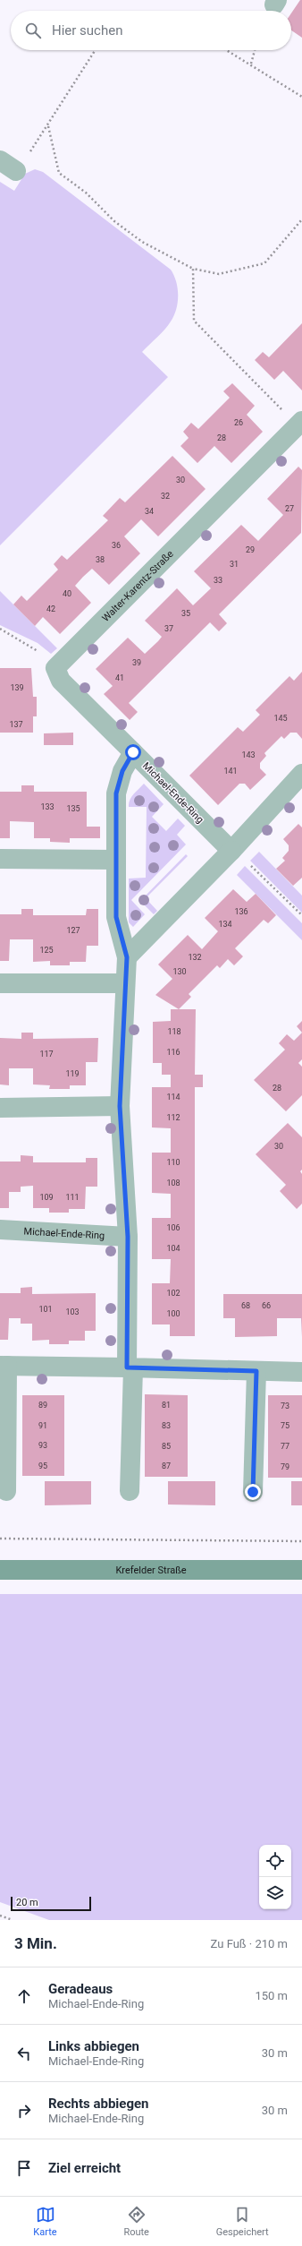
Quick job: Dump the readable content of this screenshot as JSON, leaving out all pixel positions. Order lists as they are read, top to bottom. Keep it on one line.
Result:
{"streets":{"main road":["Krefelder Straße"],"street":["Walter-Karentz-Straße","Michael-Ende-Ring"]},"house_numbers":["26","28","30","32","27","34","36","29","38","31","33","40","42","35","37","39","41","139","145","137","143","141","133","135","136","134","127","125","132","130","118","116","117","119","28","114","112","30","110","108","109","111","106","104","102","68","66","101","103","100","89","81","73","91","83","75","93","85","77","95","87","79"],"scale_bar":"20 m","page":{"search":"Hier suchen","scale":"20 m","heading":["3 Min.","Zu Fuß · 210 m"],"list":[["Geradeaus","Michael-Ende-Ring","150 m"],["Links abbiegen","Michael-Ende-Ring","30 m"],["Rechts abbiegen","Michael-Ende-Ring","30 m"],"Ziel erreicht"],"nav":["Karte","Route","Gespeichert"]}}
